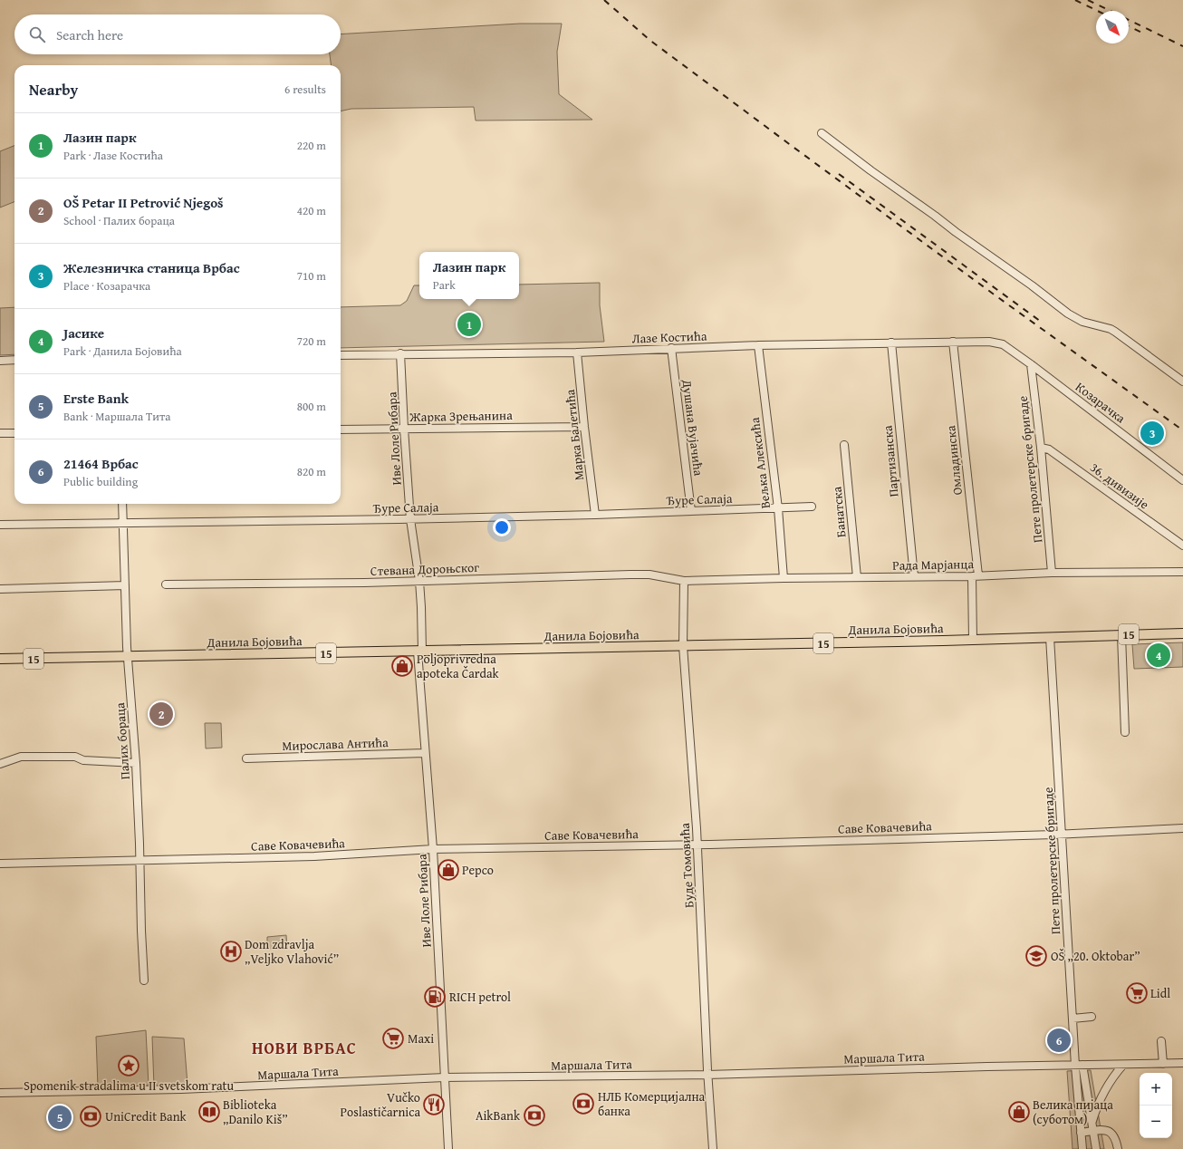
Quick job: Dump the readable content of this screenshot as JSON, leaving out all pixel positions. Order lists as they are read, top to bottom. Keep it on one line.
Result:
{"streets":{"main road":["Данила Бојовића","15"],"street":["Лазе Костића","Козарачка","Жарка Зрењанина","Душана Вујачића","Марка Балетића","Иве Лоле Рибара","Омладинска","Партизанска","Вељка Алексића","Пете пролетерске бригаде","36. дивизије","Ђуре Салаја","Банатска","Рада Марјанца","Стевана Дороњског","Палих бораца","Мирослава Антића","Саве Ковачевића","Буде Томовића","Маршала Тита"]},"crossings":[["Лазе Костића","Козарачка"],["Лазе Костића","Душана Вујачића"],["Лазе Костића","Марка Балетића"],["Лазе Костића","Иве Лоле Рибара"],["Лазе Костића","Омладинска"],["Лазе Костића","Партизанска"],["Лазе Костића","Вељка Алексића"],["Козарачка","Пете пролетерске бригаде"],["Жарка Зрењанина","Марка Балетића"],["Жарка Зрењанина","Иве Лоле Рибара"],["Душана Вујачића","Ђуре Салаја"],["Марка Балетића","Ђуре Салаја"],["Иве Лоле Рибара","Ђуре Салаја"],["Иве Лоле Рибара","Стевана Дороњског"],["Иве Лоле Рибара","Данила Бојовића"],["Иве Лоле Рибара","Мирослава Антића"],["Иве Лоле Рибара","Саве Ковачевића"],["Иве Лоле Рибара","Маршала Тита"],["Омладинска","Рада Марјанца"],["Омладинска","Данила Бојовића"],["Партизанска","Рада Марјанца"],["Вељка Алексића","Ђуре Салаја"],["Вељка Алексића","Рада Марјанца"],["Пете пролетерске бригаде","36. дивизије"],["Пете пролетерске бригаде","Рада Марјанца"],["Пете пролетерске бригаде","Данила Бојовића"],["Пете пролетерске бригаде","Саве Ковачевића"],["Пете пролетерске бригаде","Маршала Тита"],["Ђуре Салаја","Палих бораца"],["Банатска","Рада Марјанца"],["Рада Марјанца","Стевана Дороњског"],["Рада Марјанца","Буде Томовића"],["Стевана Дороњског","Буде Томовића"],["Данила Бојовића","Палих бораца"],["Данила Бојовића","Буде Томовића"],["Палих бораца","Саве Ковачевића"],["Саве Ковачевића","Буде Томовића"],["Буде Томовића","Маршала Тита"]],"districts":["НОВИ ВРБАС"],"places":{"shop":["Poljoprivredna apoteka Čardak","Pepco","Велика пијаца (суботом)"],"hospital":["Dom zdravlja „Veljko Vlahović”"],"school or university":["OŠ „20. Oktobar”"],"supermarket":["Lidl","Maxi"],"fuel station":["RICH petrol"],"place":["Spomenik stradalima u II svetskom ratu"],"bank":["НЛБ Комерцијална банка","AikBank","UniCredit Bank"],"restaurant":["Vučko Poslastičarnica"],"library":["Biblioteka „Danilo Kiš”"]},"north":"bottom right","page":{"search":"Search here","heading":["Nearby","6 results"],"list":[{"mark":"1","name":"Лазин парк","note":"Park · Лазе Костића","value":"220 m"},{"mark":"2","name":"OŠ Petar II Petrović Njegoš","note":"School · Палих бораца","value":"420 m"},{"mark":"3","name":"Железничка станица Врбас","note":"Place · Козарачка","value":"710 m"},{"mark":"4","name":"Јасике","note":"Park · Данила Бојовића","value":"720 m"},{"mark":"5","name":"Erste Bank","note":"Bank · Маршала Тита","value":"800 m"},{"mark":"6","name":"21464 Врбас","note":"Public building","value":"820 m"}],"popup":["Лазин парк","Park"],"pins":["1","3","4","2","6","5"],"map_buttons":["+","−"]}}
